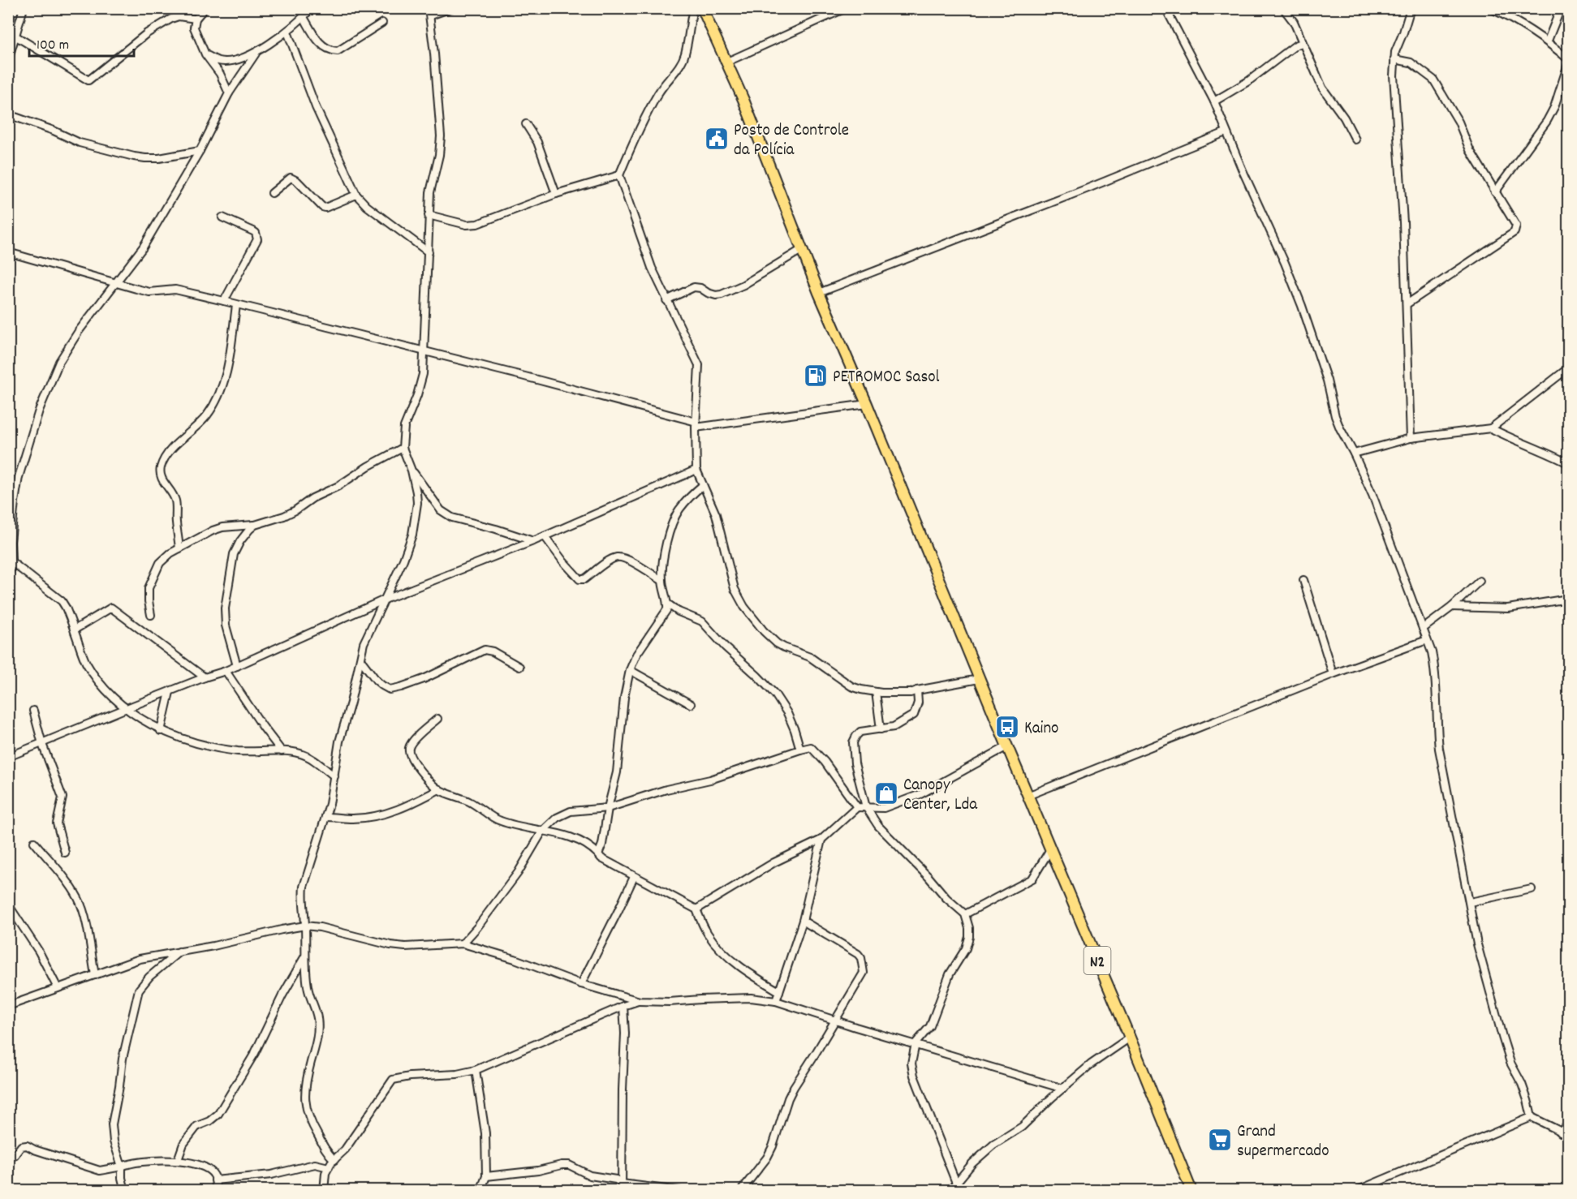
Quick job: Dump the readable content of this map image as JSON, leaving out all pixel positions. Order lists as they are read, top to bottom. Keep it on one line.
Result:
{"streets":{"main road":["N2"]},"places":{"public building":["Posto de Controle da Polícia"],"fuel station":["PETROMOC Sasol"],"bus stop":["Kaino"],"shop":["Canopy Center, Lda"],"supermarket":["Grand supermercado"]},"scale_bar":"100 m"}
